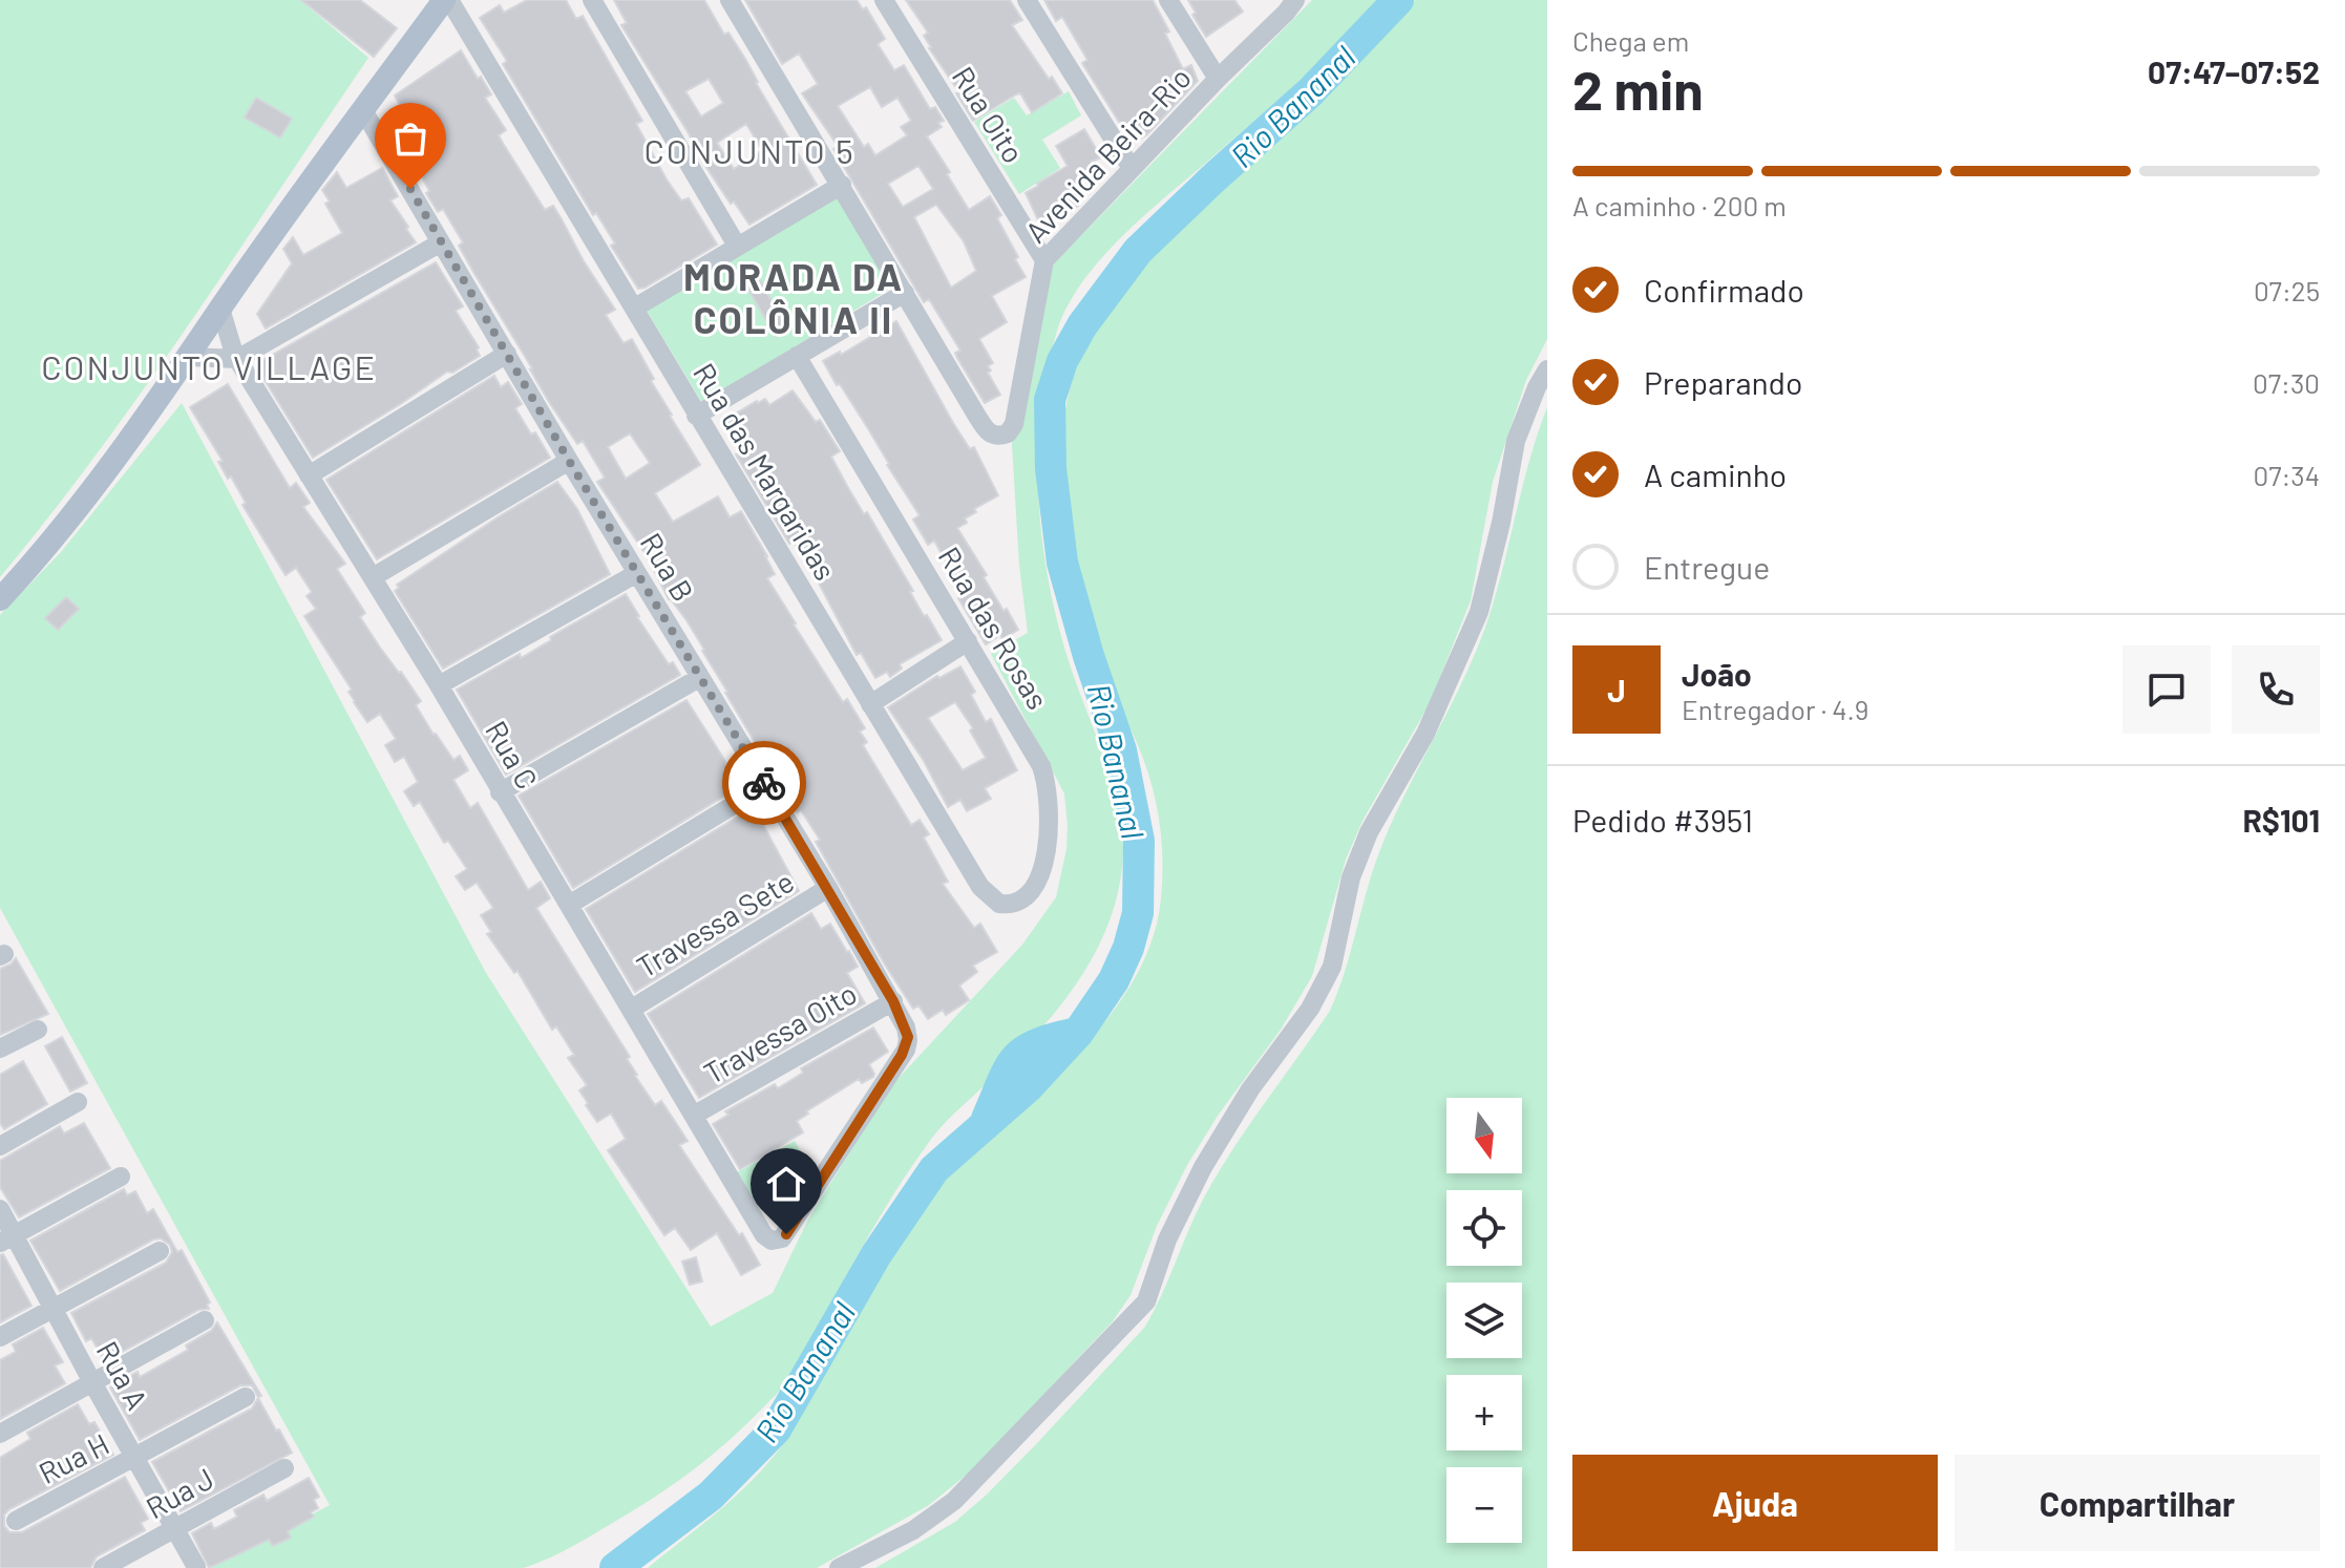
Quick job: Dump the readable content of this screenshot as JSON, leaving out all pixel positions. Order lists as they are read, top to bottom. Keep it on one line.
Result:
{"streets":{"street":["Rua Oito","Avenida Beira-Rio","Rua das Margaridas","Rua B","Rua das Rosas","Rua C","Travessa Sete","Travessa Oito","Rua A","Rua H","Rua J"]},"crossings":[["Rua Oito","Avenida Beira-Rio"],["Rua das Margaridas","Rua das Rosas"],["Rua B","Rua C"],["Rua B","Travessa Sete"],["Rua B","Travessa Oito"],["Rua C","Travessa Sete"],["Rua C","Travessa Oito"],["Rua A","Rua H"],["Rua A","Rua J"]],"districts":["CONJUNTO 5","MORADA DA COLÔNIA II","CONJUNTO VILLAGE"],"water":["Rio Bananal"],"north":"bottom","page":{"heading":["2 min","Chega em","07:47–07:52"],"panel":["João","Entregador · 4.9","Pedido #3951","R$101"],"bar":"A caminho · 200 m","list":[["Confirmado","07:25"],["Preparando","07:30"],["A caminho","07:34"],"Entregue"],"round":"J","map_buttons":["+","−"],"buttons":["Ajuda","Compartilhar"]}}
